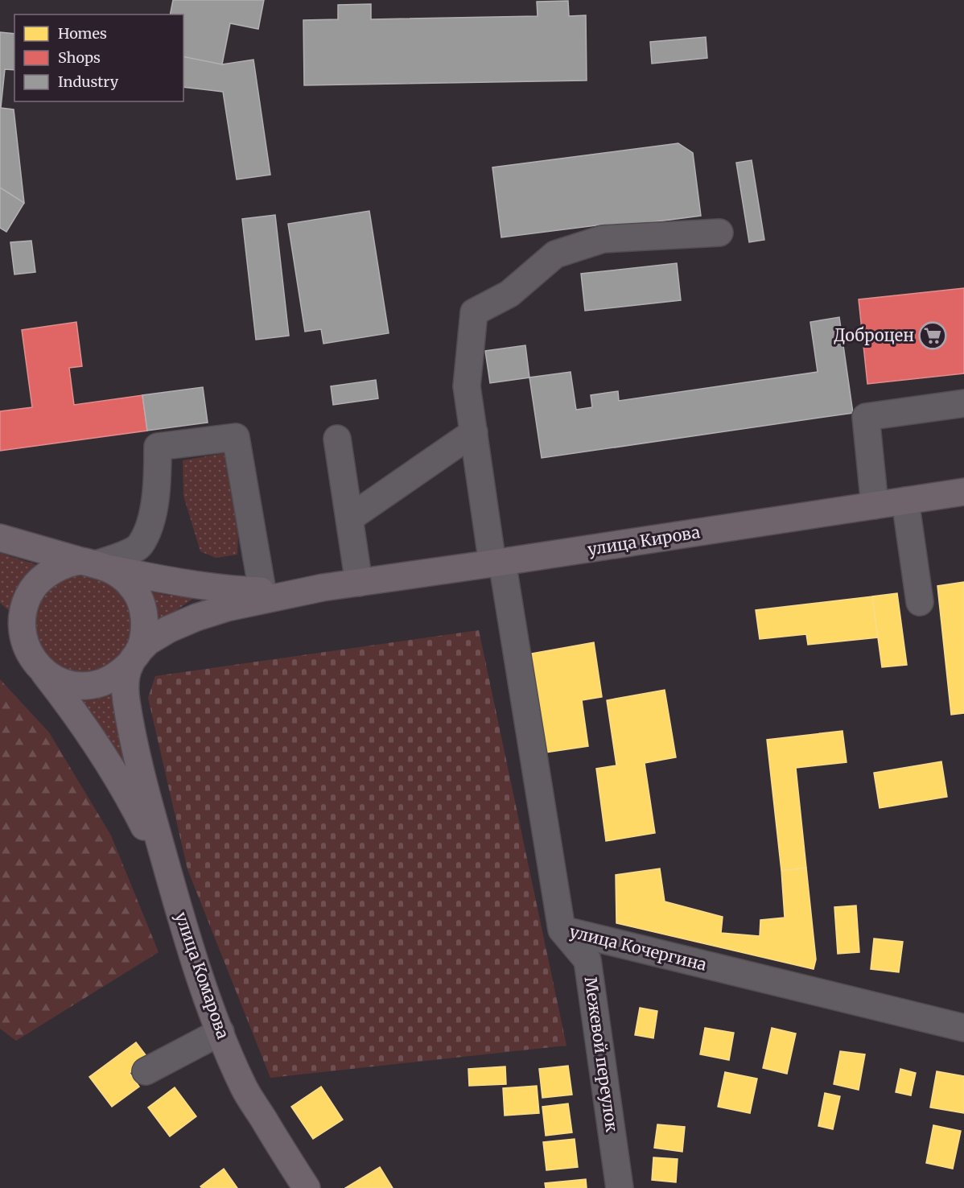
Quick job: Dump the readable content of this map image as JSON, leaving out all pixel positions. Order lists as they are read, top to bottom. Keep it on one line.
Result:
{"streets":{"main road":["улица Кирова","улица Комарова"],"street":["улица Кочергина","Межевой переулок"]},"crossings":[["улица Кирова","улица Кочергина"],["улица Кочергина","Межевой переулок"]],"places":{"supermarket":["Доброцен"]},"legend":["Homes","Shops","Industry"]}
